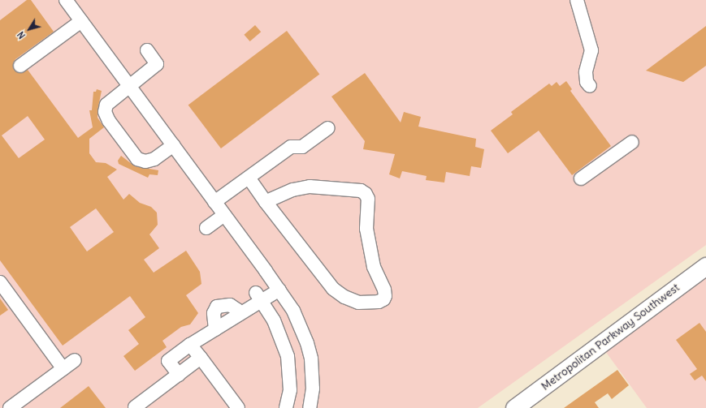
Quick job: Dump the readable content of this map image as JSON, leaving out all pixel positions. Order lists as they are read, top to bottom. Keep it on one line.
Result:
{"streets":{"main road":["Metropolitan Parkway Southwest"]},"north":"bottom left"}
